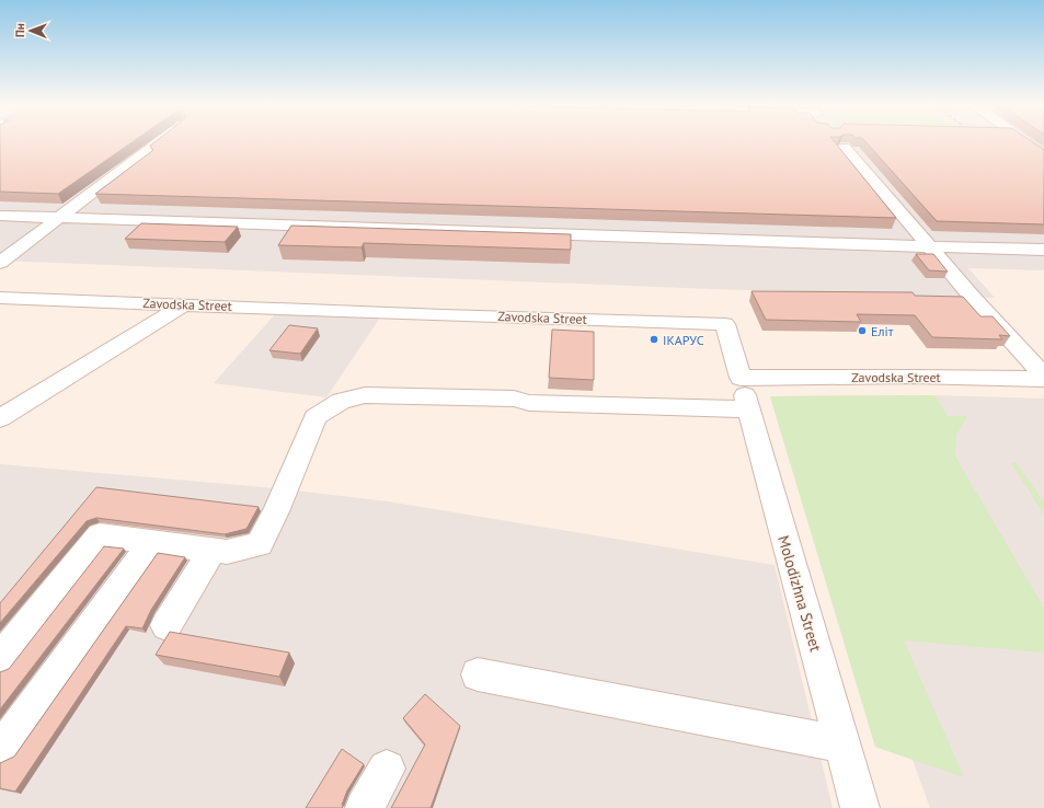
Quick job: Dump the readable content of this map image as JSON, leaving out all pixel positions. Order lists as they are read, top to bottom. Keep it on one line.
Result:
{"streets":{"street":["Zavodska Street","Molodizhna Street"]},"crossings":[["Zavodska Street","Molodizhna Street"]],"places":["Еліт","ІКАРУС"],"north":"left"}
